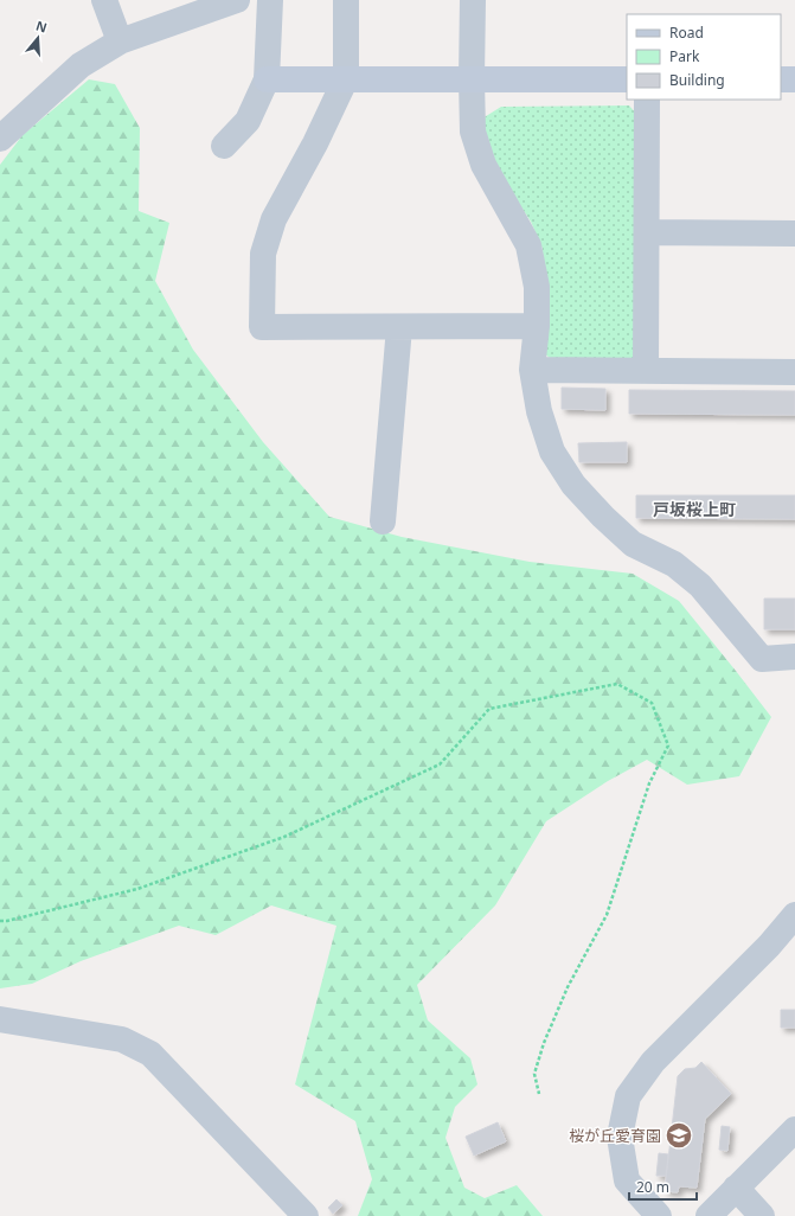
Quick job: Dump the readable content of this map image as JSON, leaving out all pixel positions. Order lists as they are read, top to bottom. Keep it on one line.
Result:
{"districts":["戸坂桜上町"],"places":{"school or university":["桜が丘愛育園"]},"legend":["Road","Park","Building"],"scale_bar":"20 m","north":"top"}
